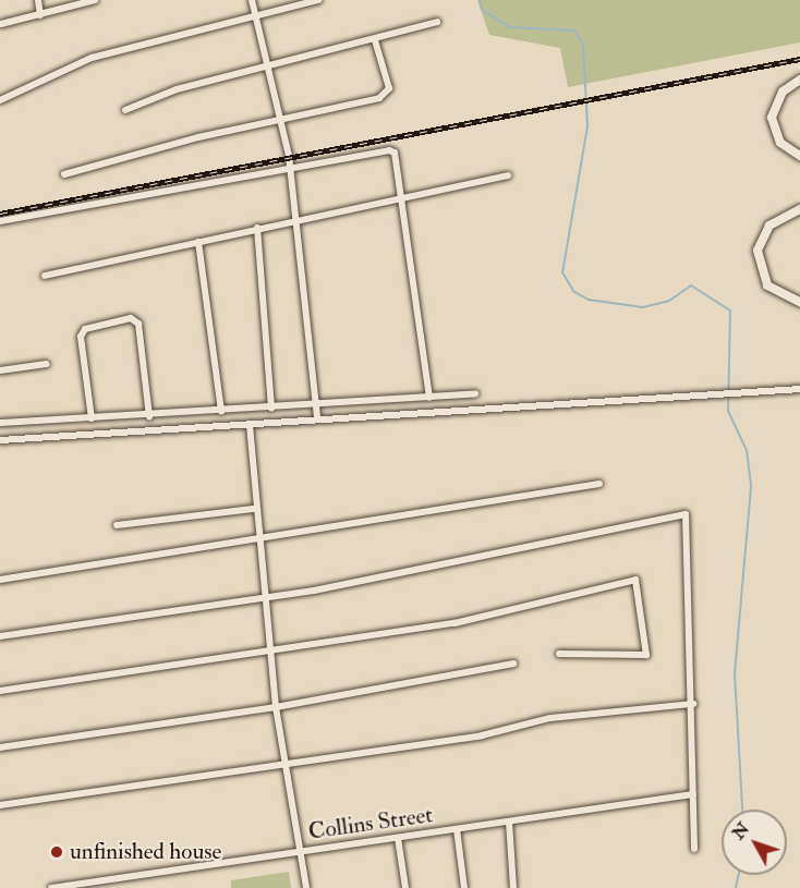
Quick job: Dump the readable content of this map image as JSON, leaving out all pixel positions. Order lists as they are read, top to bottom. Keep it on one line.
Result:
{"streets":{"street":["Collins Street"]},"places":["unfinished house"],"north":"top left"}
